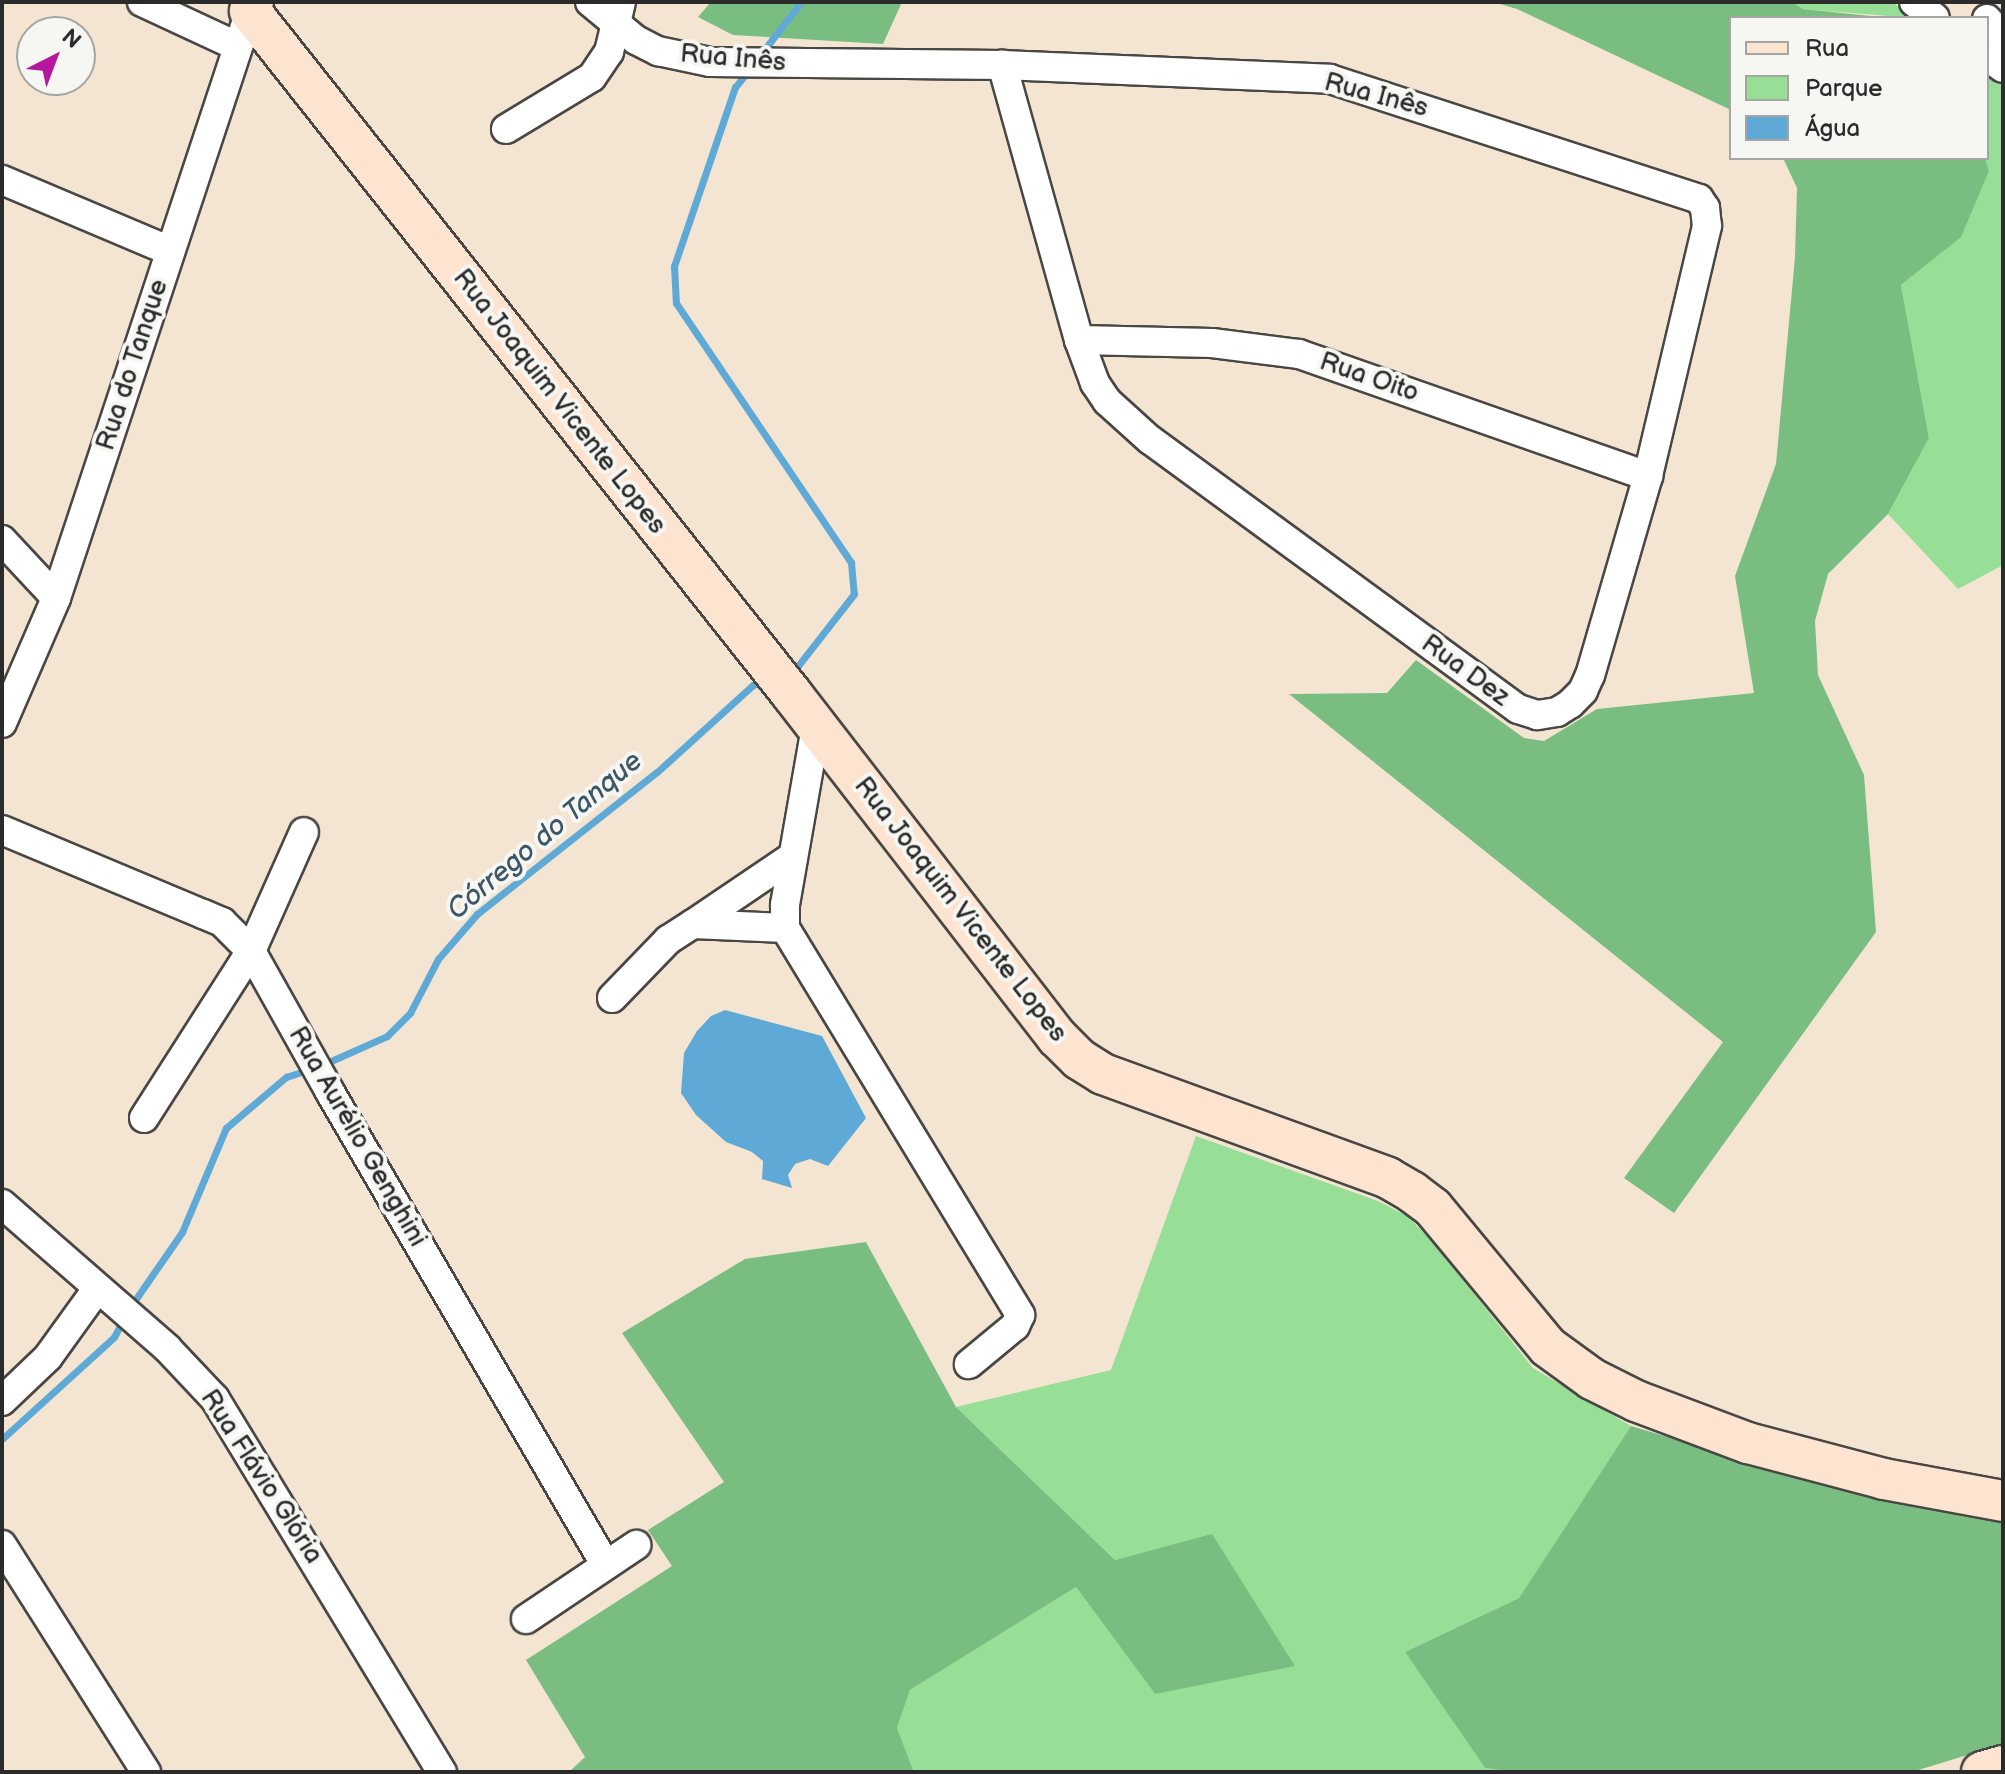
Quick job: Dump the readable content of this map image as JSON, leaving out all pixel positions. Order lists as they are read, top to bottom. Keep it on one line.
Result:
{"streets":{"street":["Rua Inês","Rua do Tanque","Rua Oito","Rua Joaquim Vicente Lopes","Rua Dez","Rua Aurélio Genghini","Rua Flávio Glória"]},"crossings":[["Rua Inês","Rua Dez"],["Rua do Tanque","Rua Joaquim Vicente Lopes"],["Rua Oito","Rua Dez"]],"water":["Córrego do Tanque"],"legend":["Rua","Parque","Água"],"north":"top right"}
